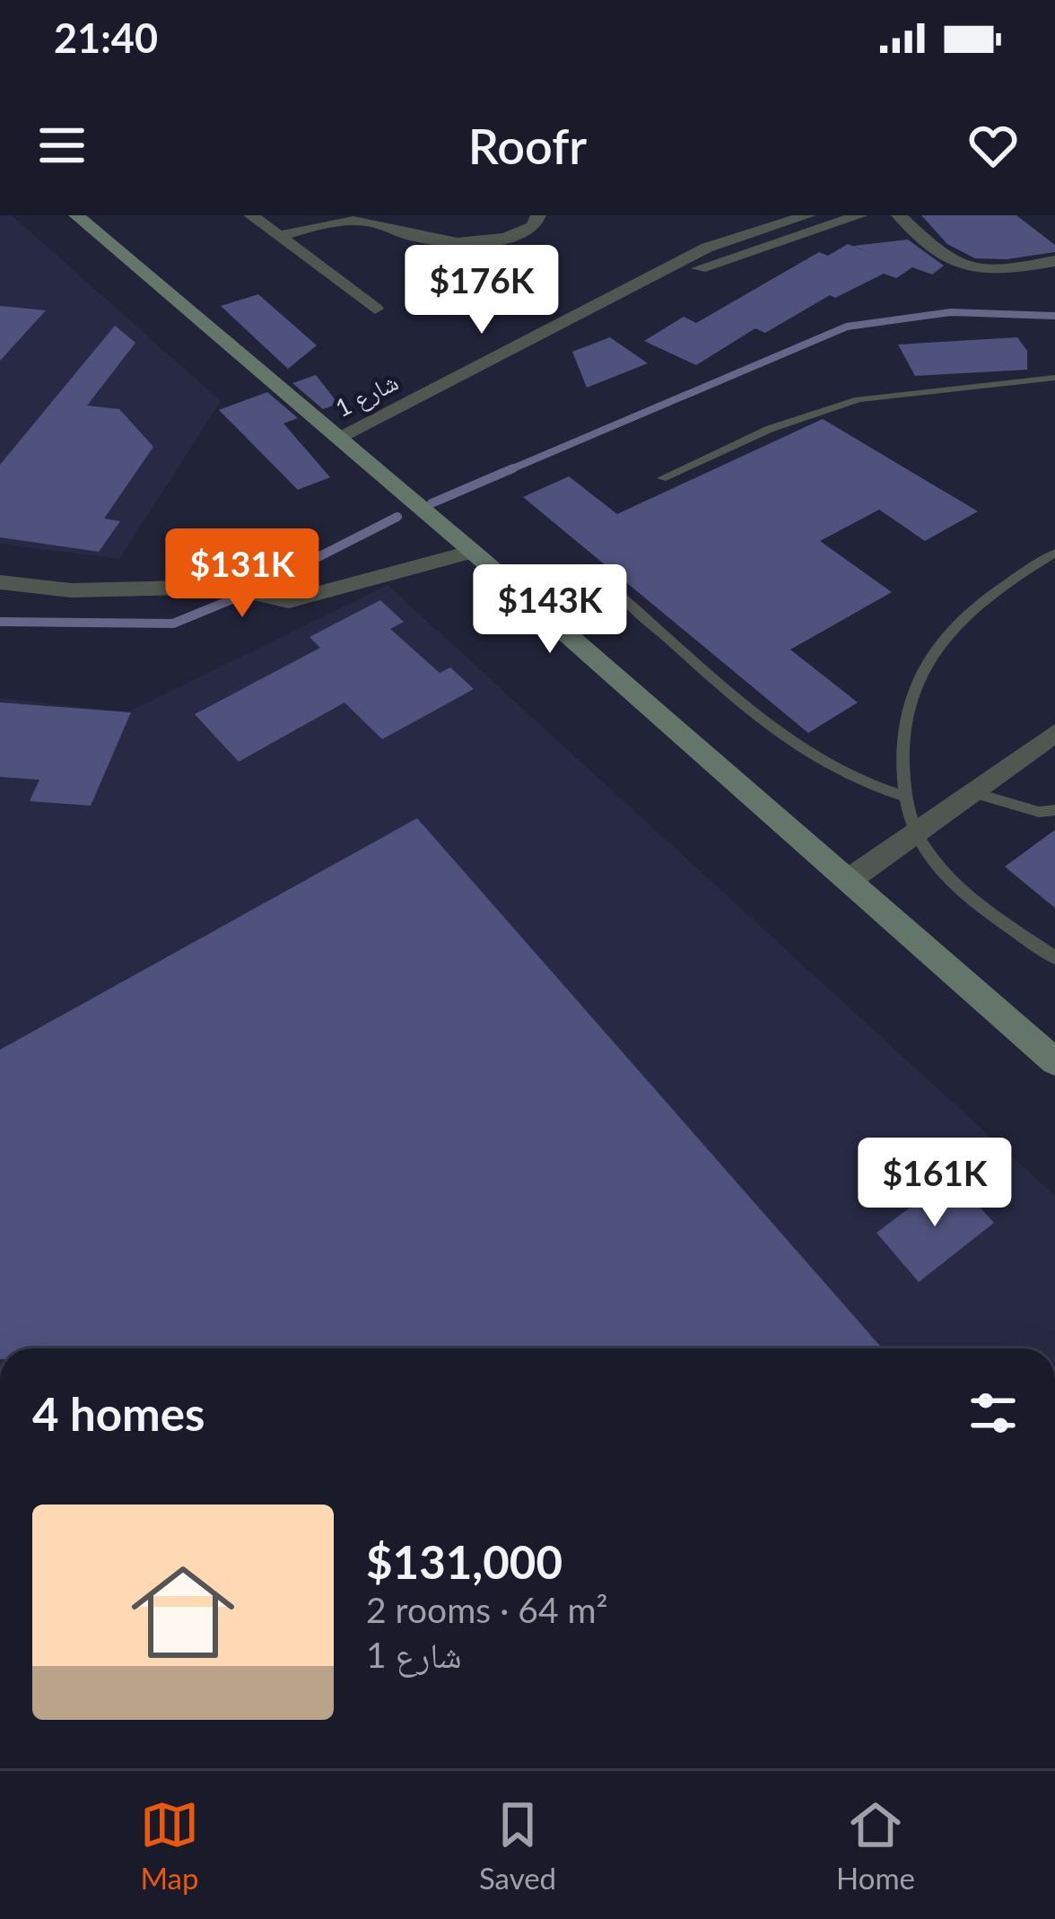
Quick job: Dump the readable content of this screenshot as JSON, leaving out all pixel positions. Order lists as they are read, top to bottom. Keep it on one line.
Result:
{"streets":{"street":["شارع 1"]},"page":{"status":"21:40","header":"Roofr","price":["$176K","$131K","$143K","$161K"],"heading":"4 homes","list":[{"name":"$131,000","note":"2 rooms · 64 m² · شارع 1"}],"tabs":["Map","Saved","Home"]}}
